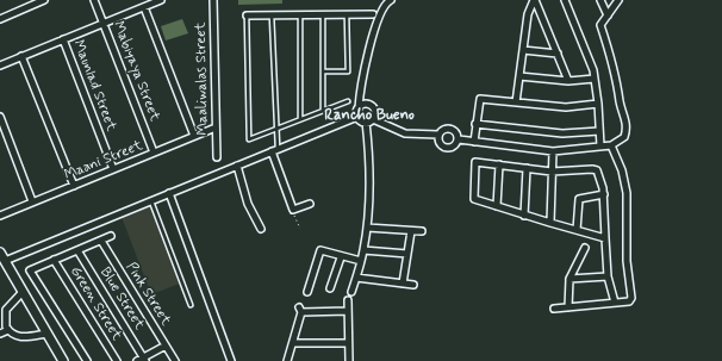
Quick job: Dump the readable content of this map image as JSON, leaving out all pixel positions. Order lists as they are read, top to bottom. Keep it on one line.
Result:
{"streets":{"street":["Mabiyaya Street","Maaliwalas Street","Maunlad Street","Maani Street","Pink Street","Blue Street","Green Street"]},"crossings":[["Mabiyaya Street","Maani Street"],["Maaliwalas Street","Maani Street"],["Maunlad Street","Maani Street"]],"districts":["Rancho Bueno"]}
